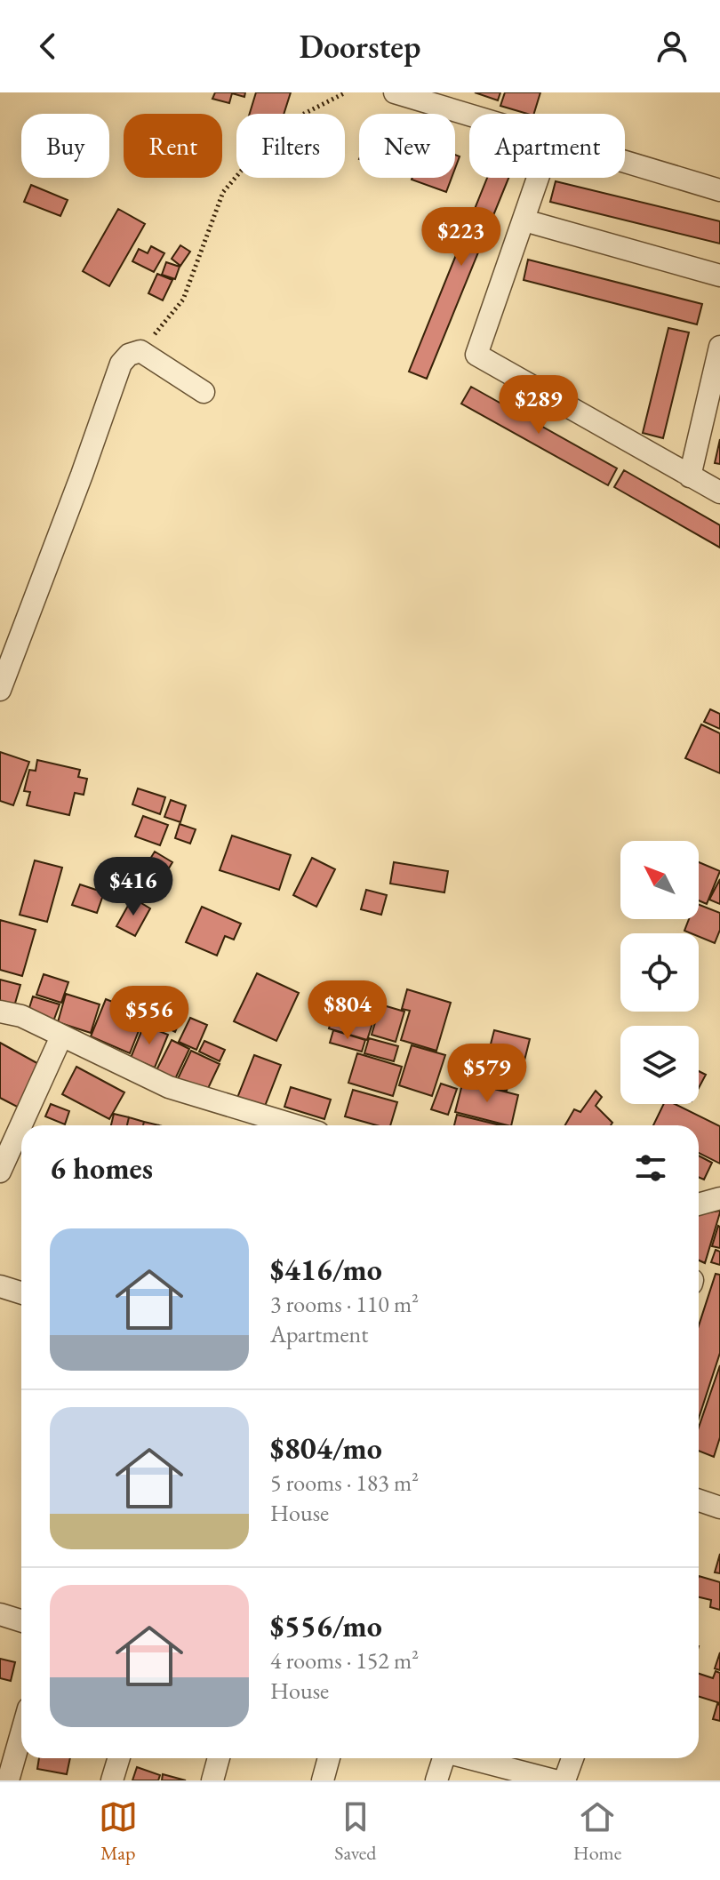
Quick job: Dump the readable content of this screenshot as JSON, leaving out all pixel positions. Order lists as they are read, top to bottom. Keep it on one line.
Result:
{"north":"top left","page":{"header":"Doorstep","chip":["Buy","Rent","Filters","New","Apartment"],"price":["$223","$289","$416","$804","$556","$579"],"heading":"6 homes","list":[{"name":"$416/mo","note":"3 rooms · 110 m² · Apartment"},{"name":"$804/mo","note":"5 rooms · 183 m² · House"},{"name":"$556/mo","note":"4 rooms · 152 m² · House"}],"tabs":["Map","Saved","Home"]}}
